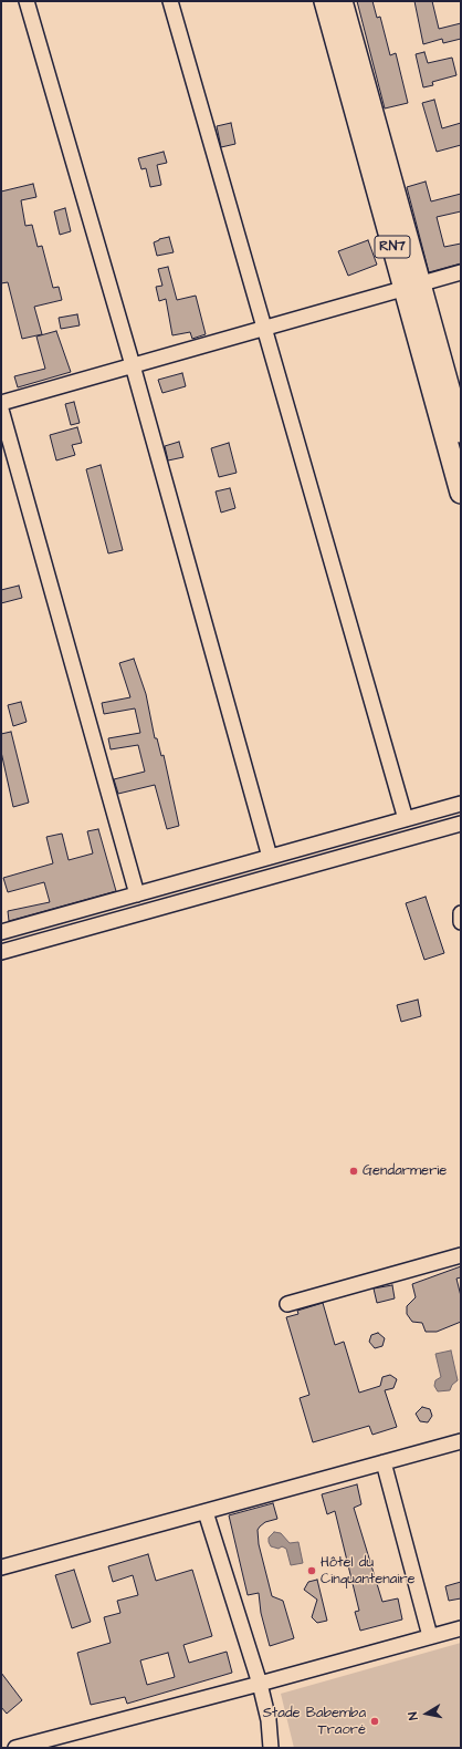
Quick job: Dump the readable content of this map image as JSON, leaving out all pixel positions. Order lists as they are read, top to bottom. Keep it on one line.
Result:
{"streets":{"highway":["RN7"]},"places":["Gendarmerie","Hôtel du Cinquantenaire","Stade Babemba Traoré"],"north":"left"}
